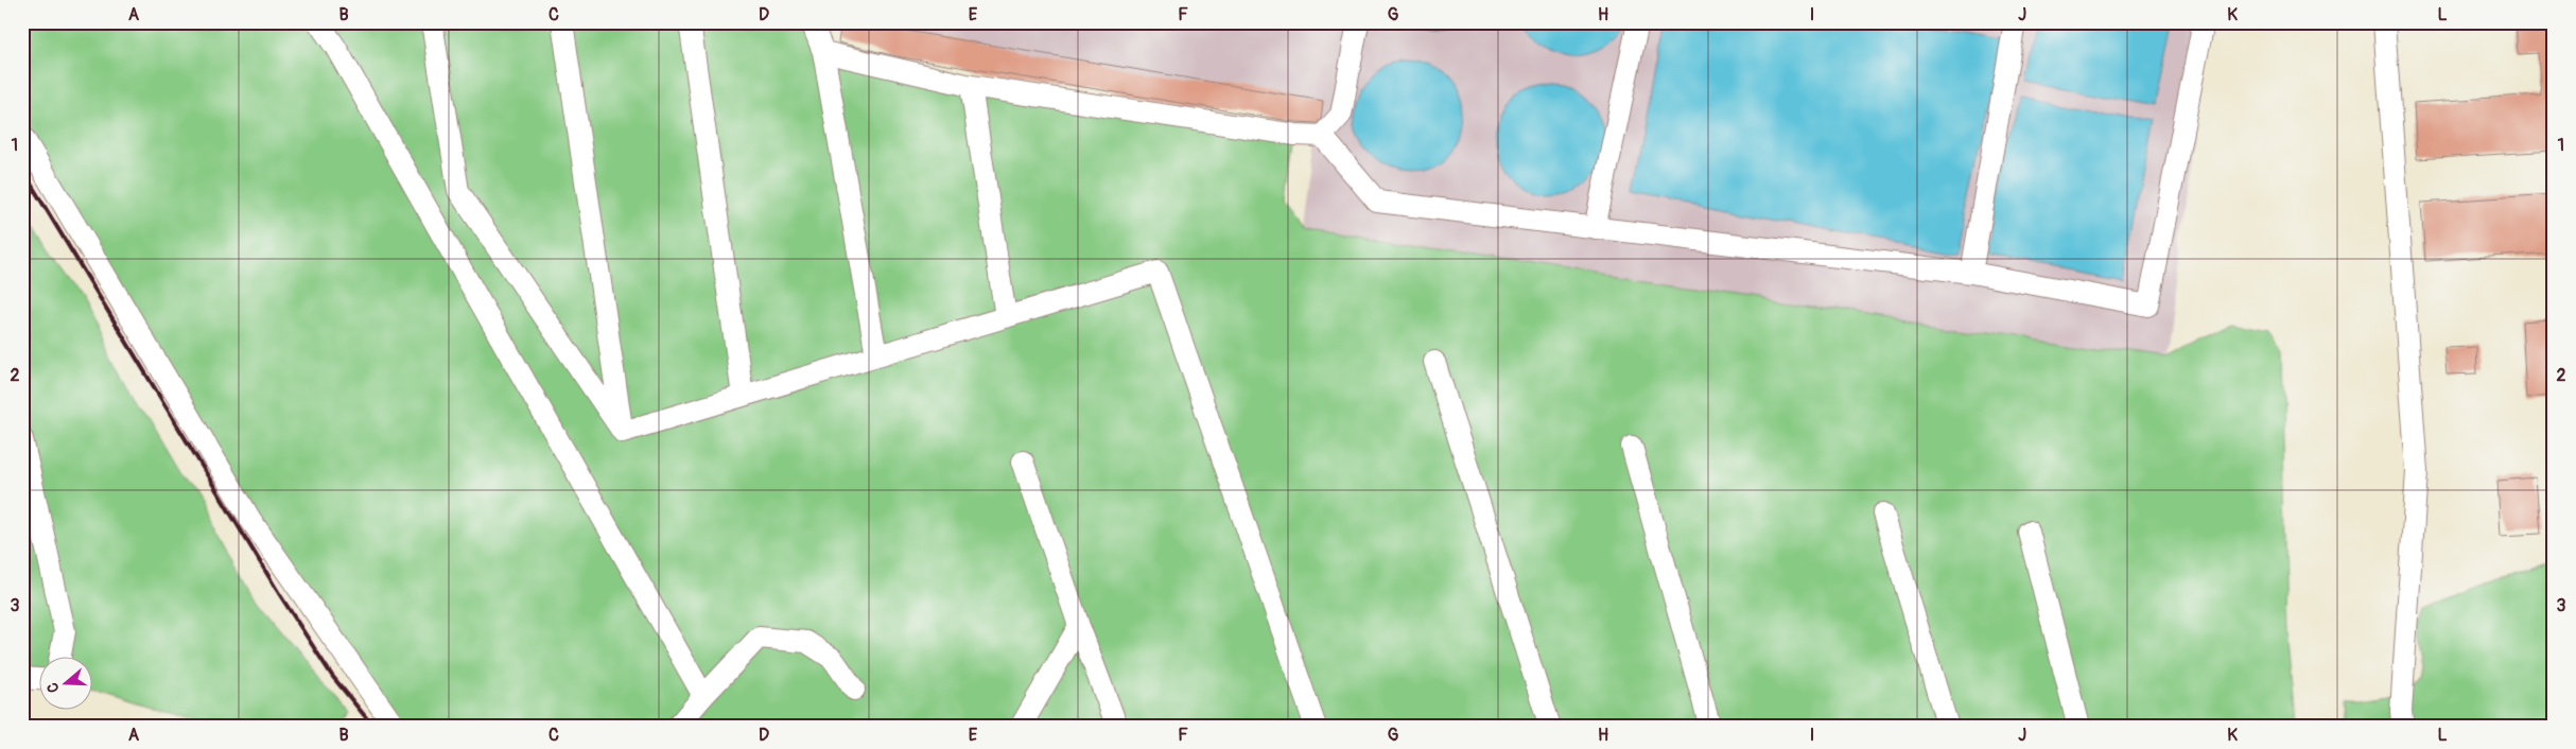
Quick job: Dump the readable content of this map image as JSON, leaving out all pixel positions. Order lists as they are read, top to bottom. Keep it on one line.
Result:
{"north":"left","grid":{"columns":["A","B","C","D","E","F","G","H","I","J","K","L"],"rows":["1","2","3"]}}
